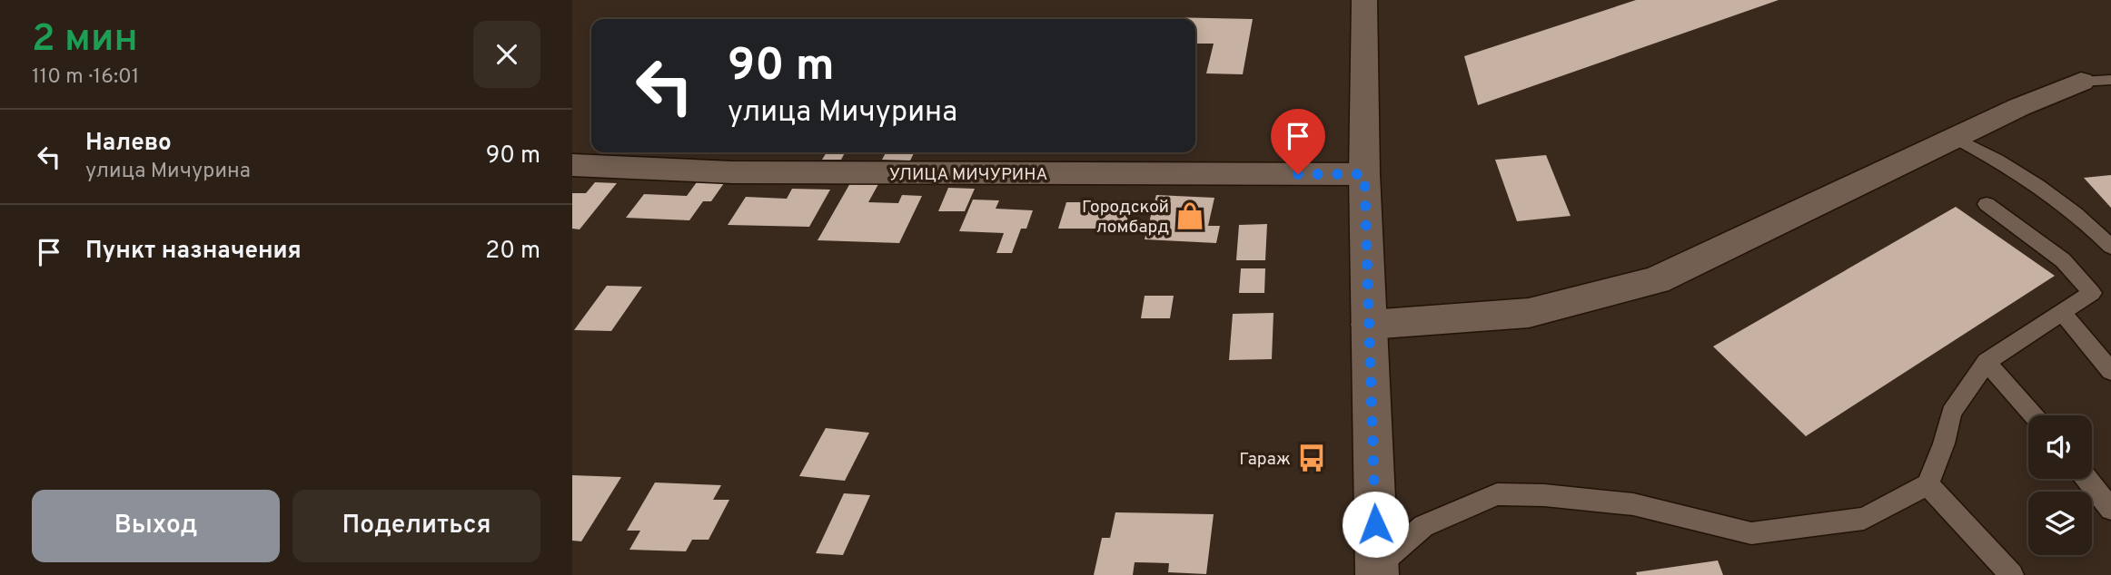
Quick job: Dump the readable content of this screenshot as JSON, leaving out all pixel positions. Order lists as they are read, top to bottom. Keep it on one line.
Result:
{"streets":{"street":["УЛИЦА МИЧУРИНА"]},"places":{"shop":["Городской ломбард"],"bus stop":["Гараж"]},"page":{"heading":["2 мин","110 m · 16:01"],"turn":["90 m","улица Мичурина"],"list":[{"name":"Налево","note":"улица Мичурина","value":"90 m"},{"name":"Пункт назначения","value":"20 m"}],"buttons":["Выход","Поделиться"]}}
